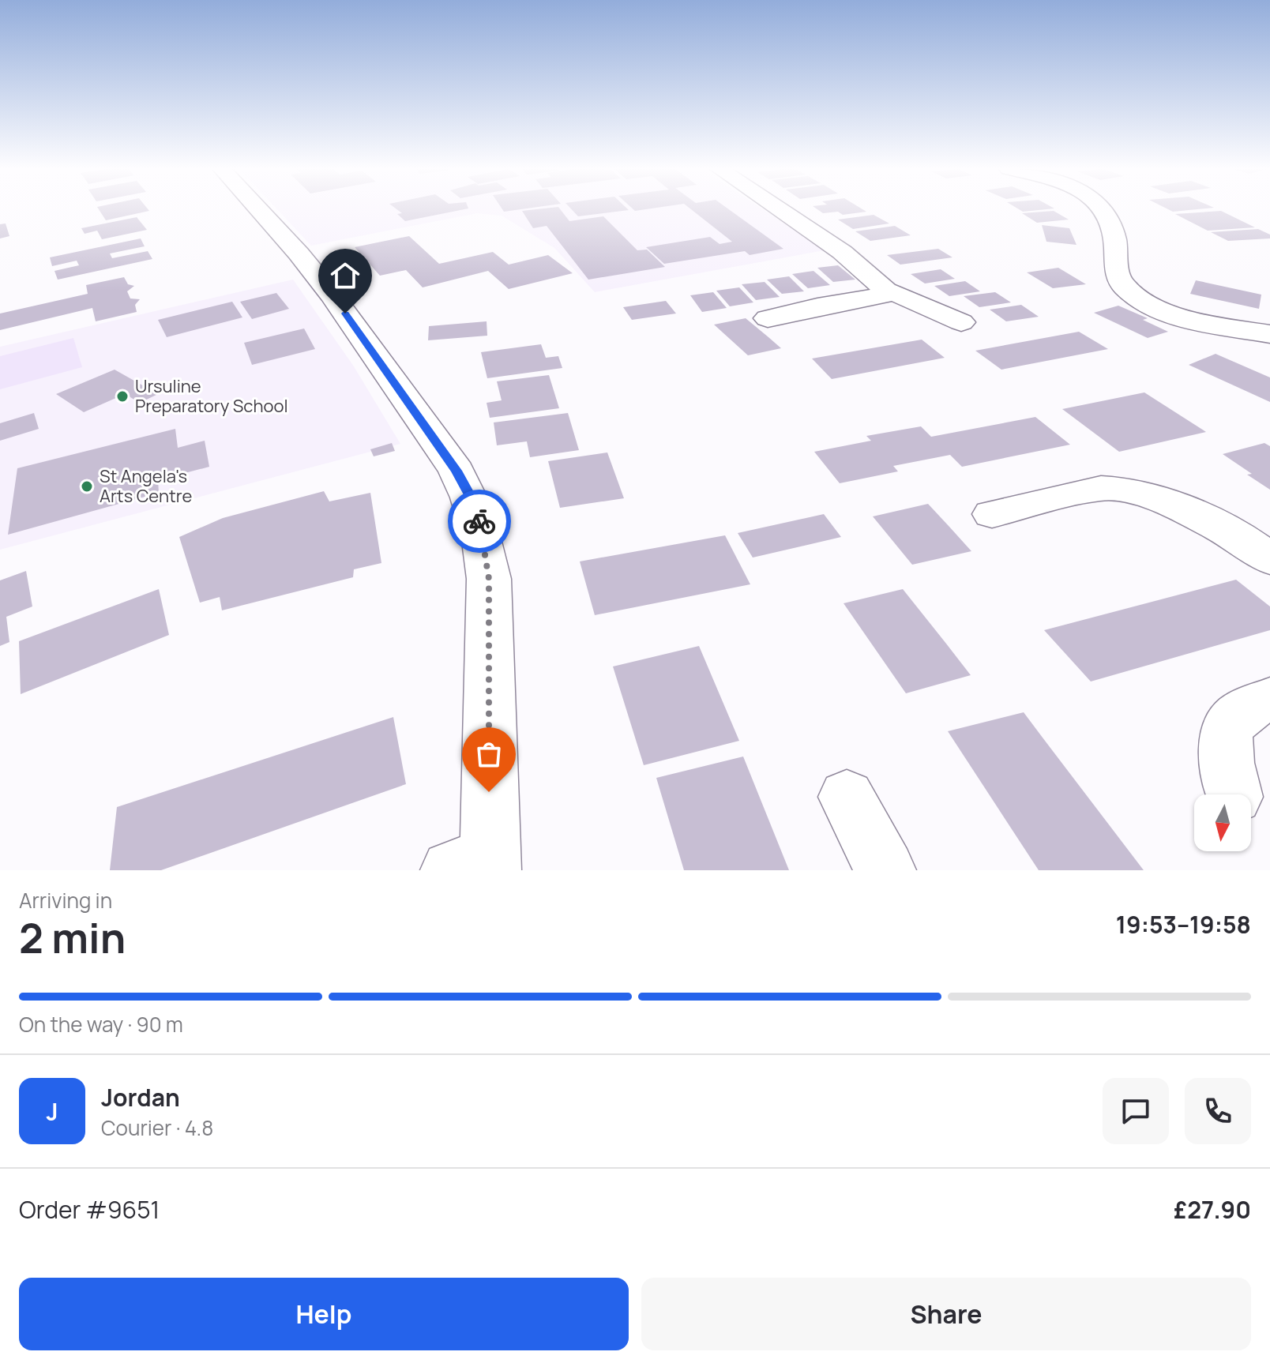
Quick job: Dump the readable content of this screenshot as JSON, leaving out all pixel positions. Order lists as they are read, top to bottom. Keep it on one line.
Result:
{"places":["Ursuline Preparatory School","St Angela's Arts Centre"],"north":"bottom","page":{"heading":["2 min","Arriving in","19:53–19:58"],"panel":["Jordan","Courier · 4.8","Order #9651","£27.90"],"bar":"On the way · 90 m","round":"J","buttons":["Help","Share"]}}
